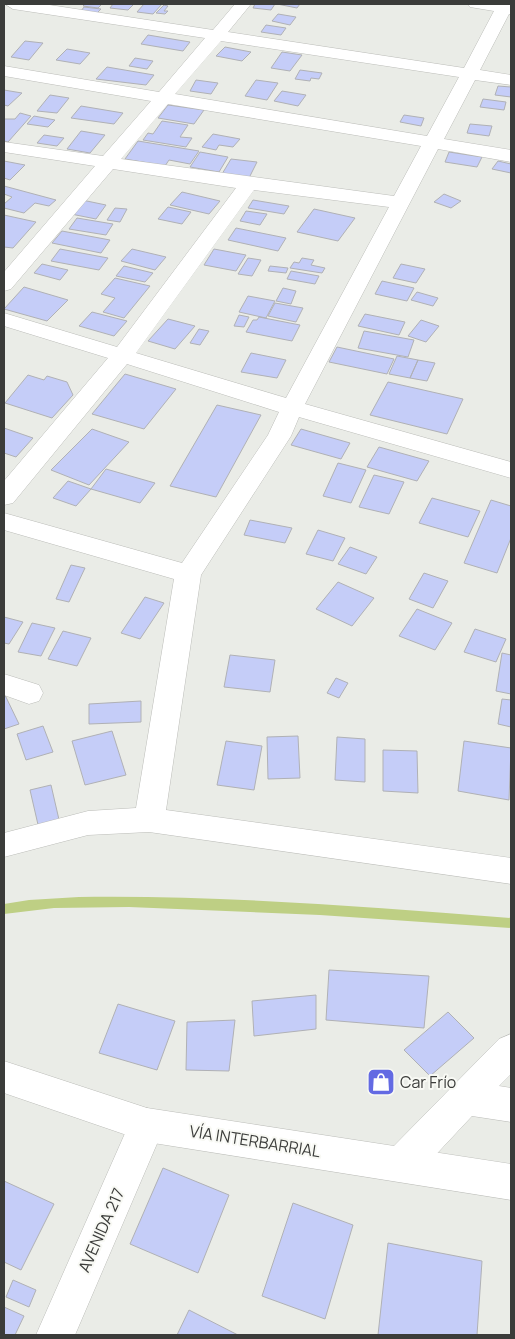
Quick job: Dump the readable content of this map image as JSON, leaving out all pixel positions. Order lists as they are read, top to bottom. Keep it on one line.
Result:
{"streets":{"street":["VÍA INTERBARRIAL","AVENIDA 217"]},"crossings":[["VÍA INTERBARRIAL","AVENIDA 217"]],"places":{"shop":["Car Frío"]}}
